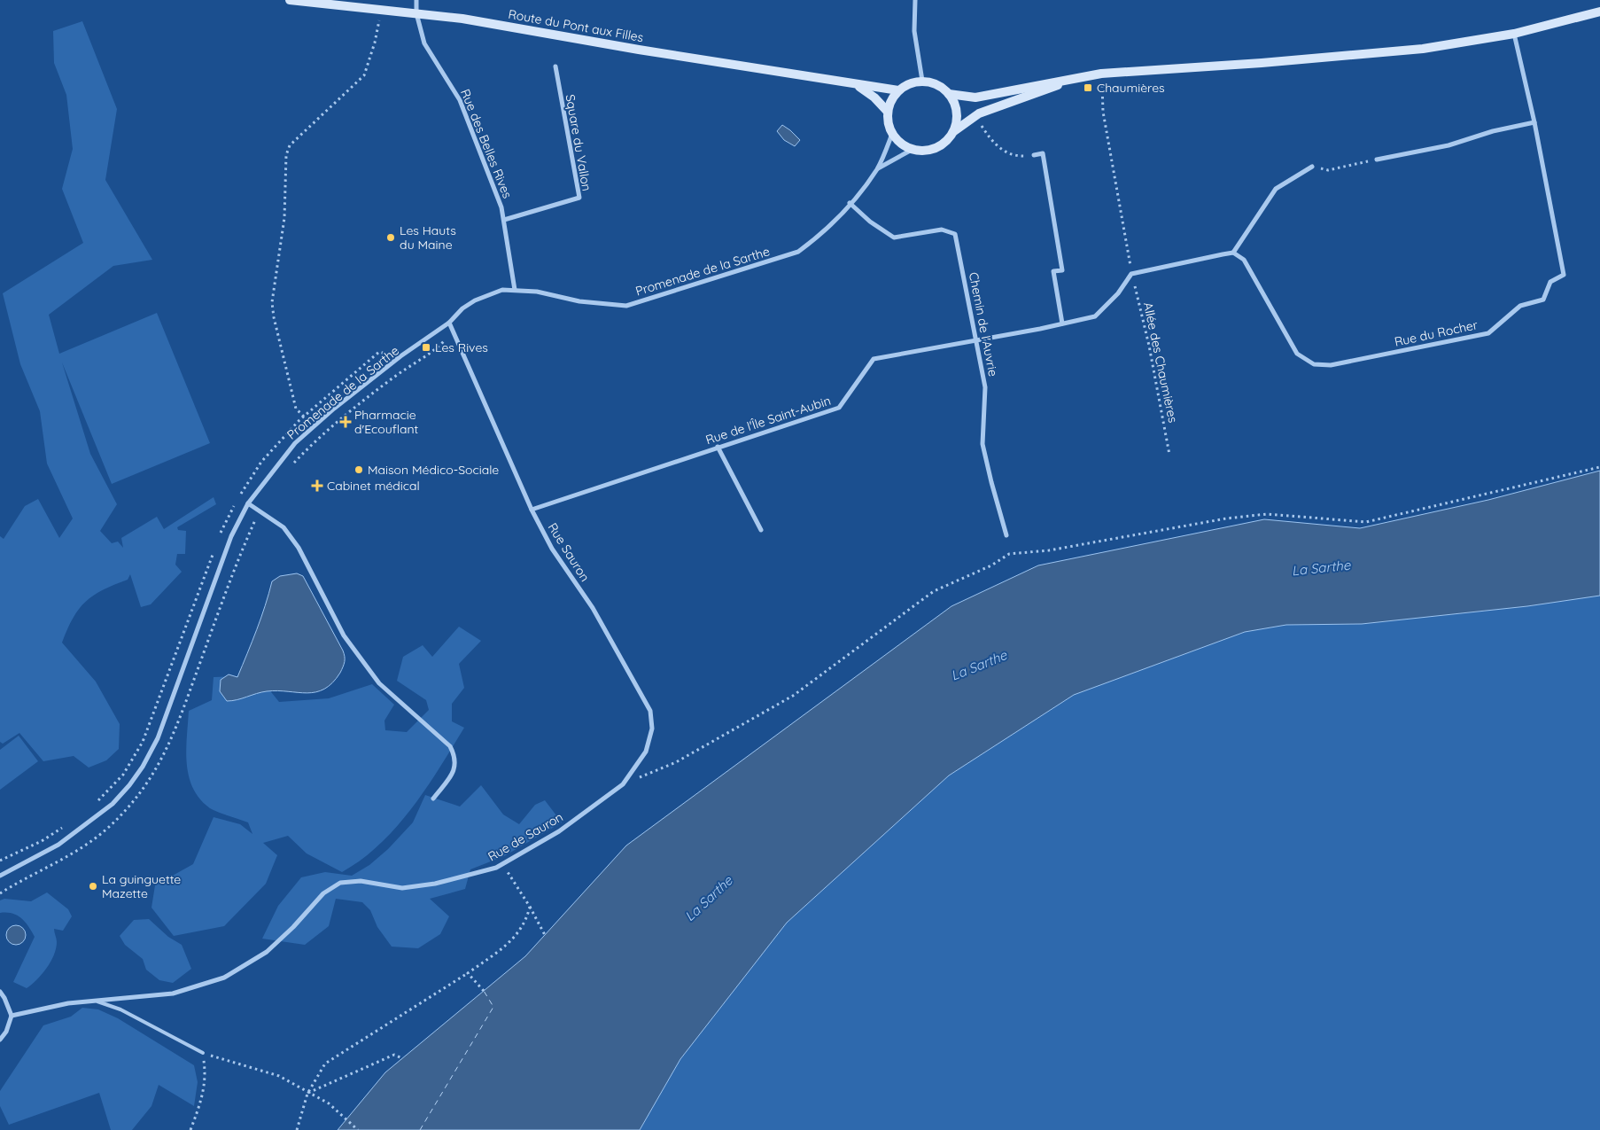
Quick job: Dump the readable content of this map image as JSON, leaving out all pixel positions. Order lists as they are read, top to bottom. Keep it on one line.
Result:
{"streets":{"street":["Route du Pont aux Filles","Square du Vallon","Rue des Belles Rives","Promenade de la Sarthe","Chemin de l'Auvrie","Rue du Rocher","Rue de l'Île Saint-Aubin","Rue Sauron","Rue de Sauron"],"path":["Allée des Chaumières"]},"crossings":[["Route du Pont aux Filles","Rue des Belles Rives"],["Route du Pont aux Filles","Promenade de la Sarthe"],["Square du Vallon","Rue des Belles Rives"],["Rue des Belles Rives","Promenade de la Sarthe"],["Promenade de la Sarthe","Chemin de l'Auvrie"],["Promenade de la Sarthe","Rue Sauron"],["Chemin de l'Auvrie","Rue de l'Île Saint-Aubin"],["Allée des Chaumières","Rue de l'Île Saint-Aubin"],["Rue de l'Île Saint-Aubin","Rue Sauron"],["Rue Sauron","Rue de Sauron"]],"water":["La Sarthe"],"places":{"transit":["Chaumières","Les Rives"],"other":["Les Hauts du Maine","Maison Médico-Sociale","La guinguette Mazette"],"health":["Pharmacie d'Ecouflant","Cabinet médical"]}}
